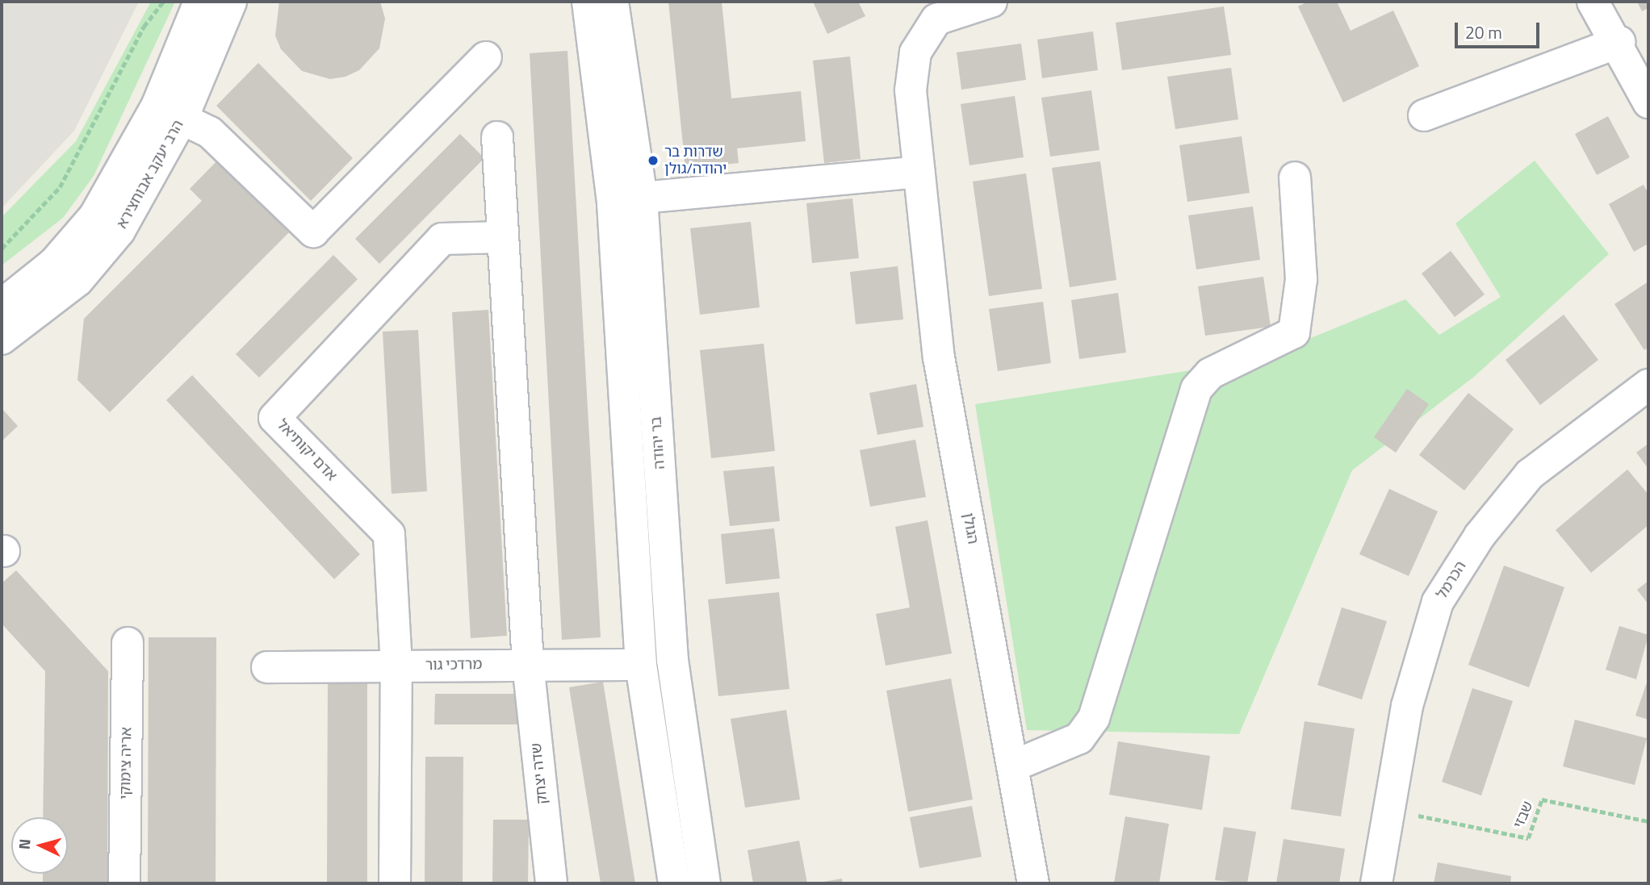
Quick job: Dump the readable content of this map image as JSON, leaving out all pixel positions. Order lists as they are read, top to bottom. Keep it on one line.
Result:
{"streets":{"street":["הרב יעקב אבוחצירא","בר יהודה","אדם יקותיאל","הגולן","הכרמל","מרדכי גור","אריה צימוקי","שדה יצחק"],"path":["שבזי"]},"crossings":[["אדם יקותיאל","מרדכי גור"],["הכרמל","שבזי"],["מרדכי גור","שדה יצחק"]],"places":["שדרות בר יהודה/גולן"],"scale_bar":"20 m","north":"left"}
